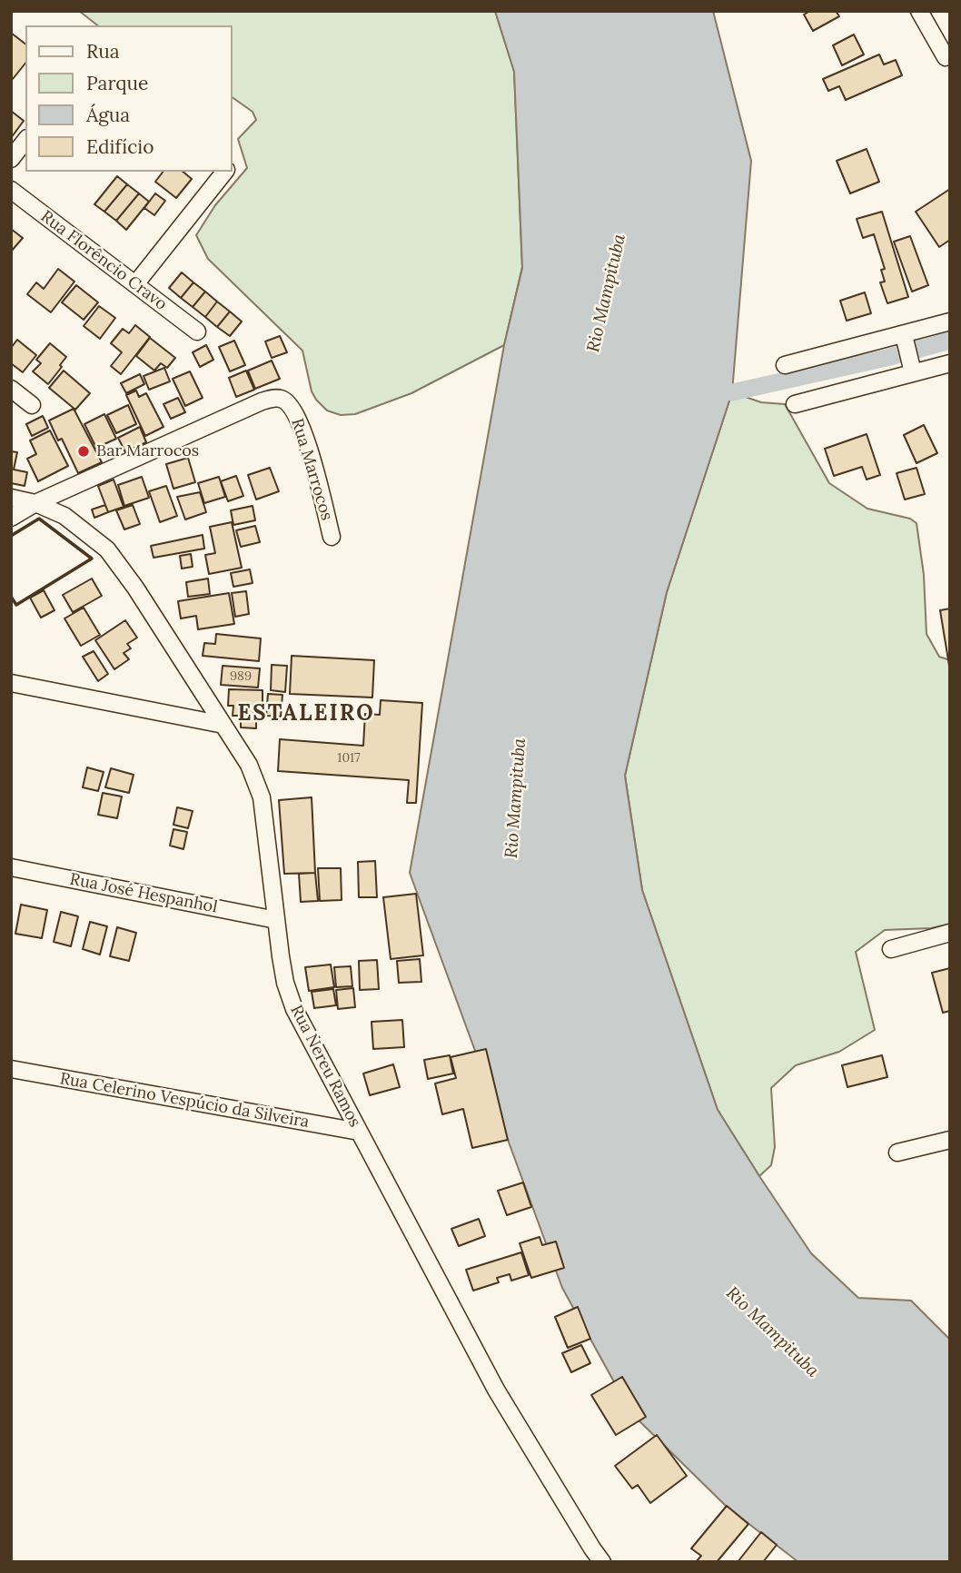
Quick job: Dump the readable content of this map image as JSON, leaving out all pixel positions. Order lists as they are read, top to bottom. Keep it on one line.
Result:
{"streets":{"street":["Rua Florêncio Cravo","Rua Marrocos","Rua José Hespanhol","Rua Nereu Ramos","Rua Celerino Vespúcio da Silveira"]},"crossings":[["Rua Marrocos","Rua Nereu Ramos"],["Rua José Hespanhol","Rua Nereu Ramos"],["Rua Nereu Ramos","Rua Celerino Vespúcio da Silveira"]],"districts":["ESTALEIRO"],"water":["Rio Mampituba"],"places":["Bar Marrocos"],"house_numbers":["989","1017"],"legend":["Rua","Parque","Água","Edifício"]}
